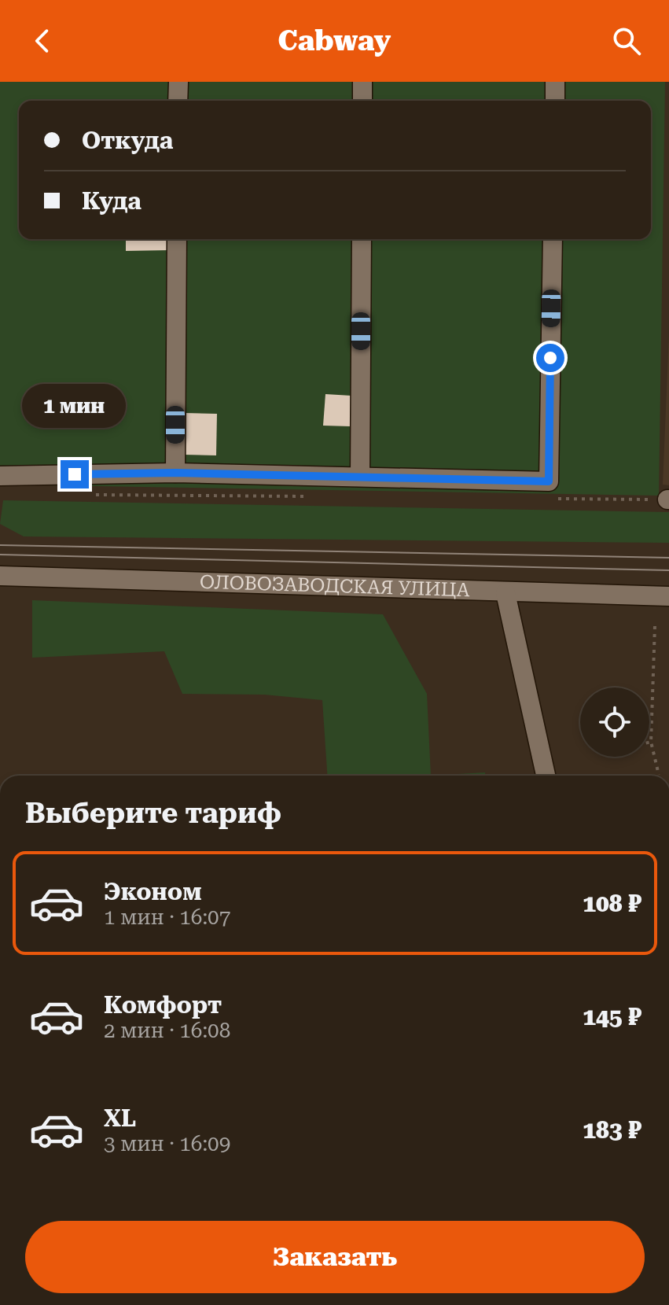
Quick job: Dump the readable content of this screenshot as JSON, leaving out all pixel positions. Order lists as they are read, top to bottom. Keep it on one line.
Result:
{"streets":{"street":["ОЛОВОЗАВОДСКАЯ УЛИЦА"]},"page":{"header":"Cabway","banner":["Откуда","Куда"],"bubble":"1 мин","heading":"Выберите тариф","list":[{"name":"Эконом","note":"1 мин · 16:07","value":"108 ₽"},{"name":"Комфорт","note":"2 мин · 16:08","value":"145 ₽"},{"name":"XL","note":"3 мин · 16:09","value":"183 ₽"}],"buttons":"Заказать"}}
